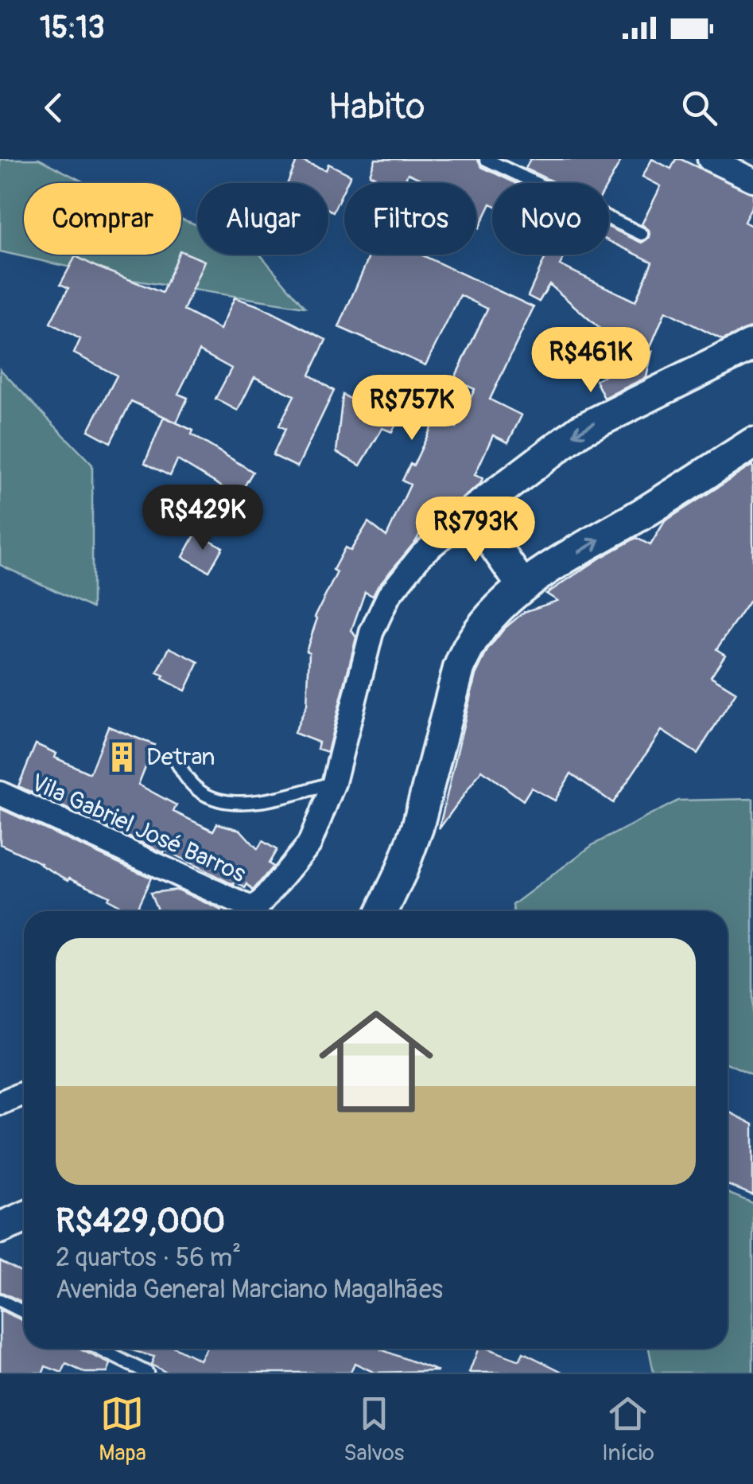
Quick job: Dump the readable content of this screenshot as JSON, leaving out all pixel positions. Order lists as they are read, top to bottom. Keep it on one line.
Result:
{"streets":{"street":["Vila Gabriel José Barros"]},"places":{"building":["Detran"]},"page":{"status":"15:13","header":"Habito","chip":["Comprar","Alugar","Filtros","Novo"],"price":["R$461K","R$757K","R$429K","R$793K"],"list":[{"name":"R$429,000","note":"2 quartos · 56 m² · Avenida General Marciano Magalhães"}],"tabs":["Mapa","Salvos","Início"]}}
